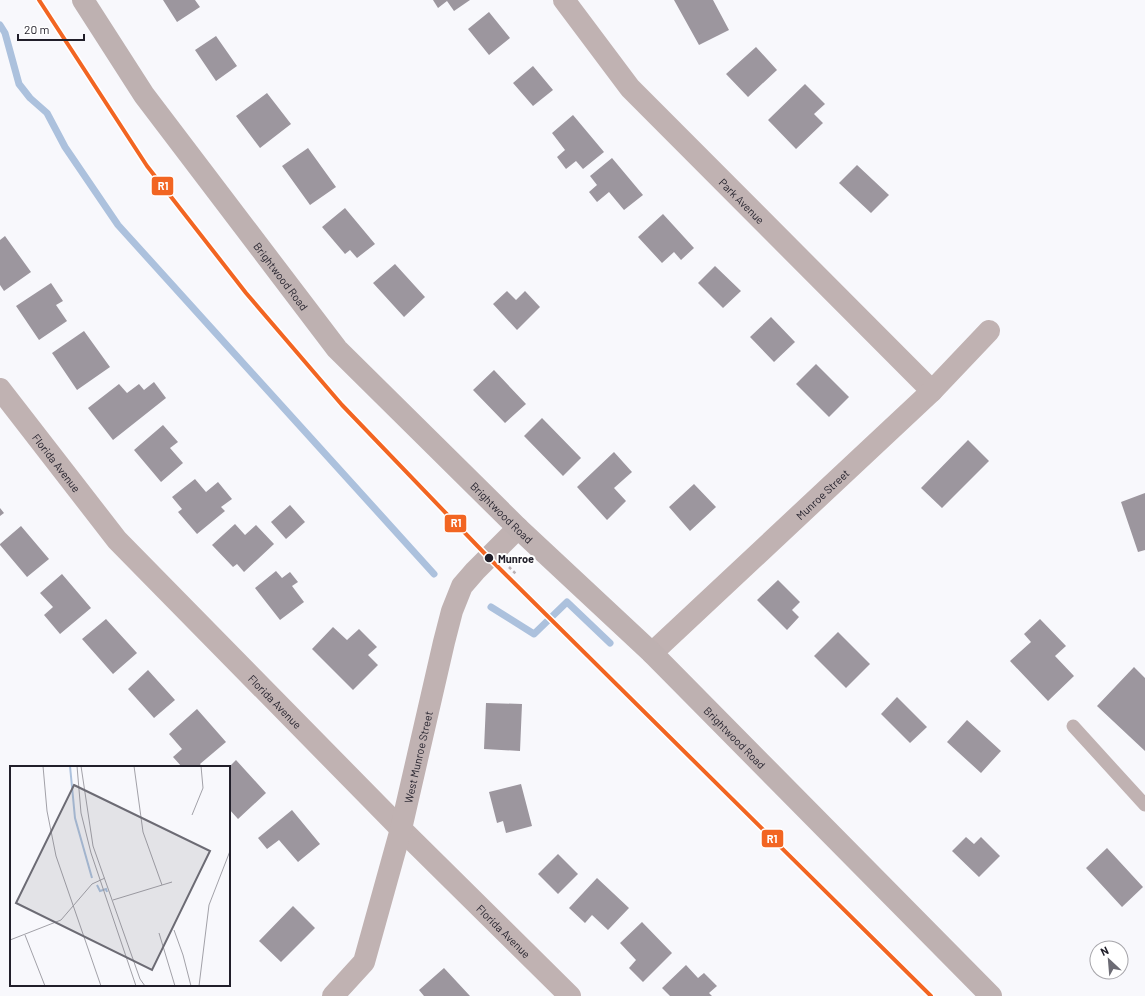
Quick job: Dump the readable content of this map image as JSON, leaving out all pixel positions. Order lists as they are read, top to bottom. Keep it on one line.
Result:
{"streets":{"street":["Park Avenue","Brightwood Road","Florida Avenue","Munroe Street","West Munroe Street"]},"crossings":[["Park Avenue","Munroe Street"],["Brightwood Road","Munroe Street"],["Brightwood Road","West Munroe Street"],["Florida Avenue","West Munroe Street"]],"places":["Munroe"],"lines":["transit line R1"],"scale_bar":"20 m","north":"top left"}
